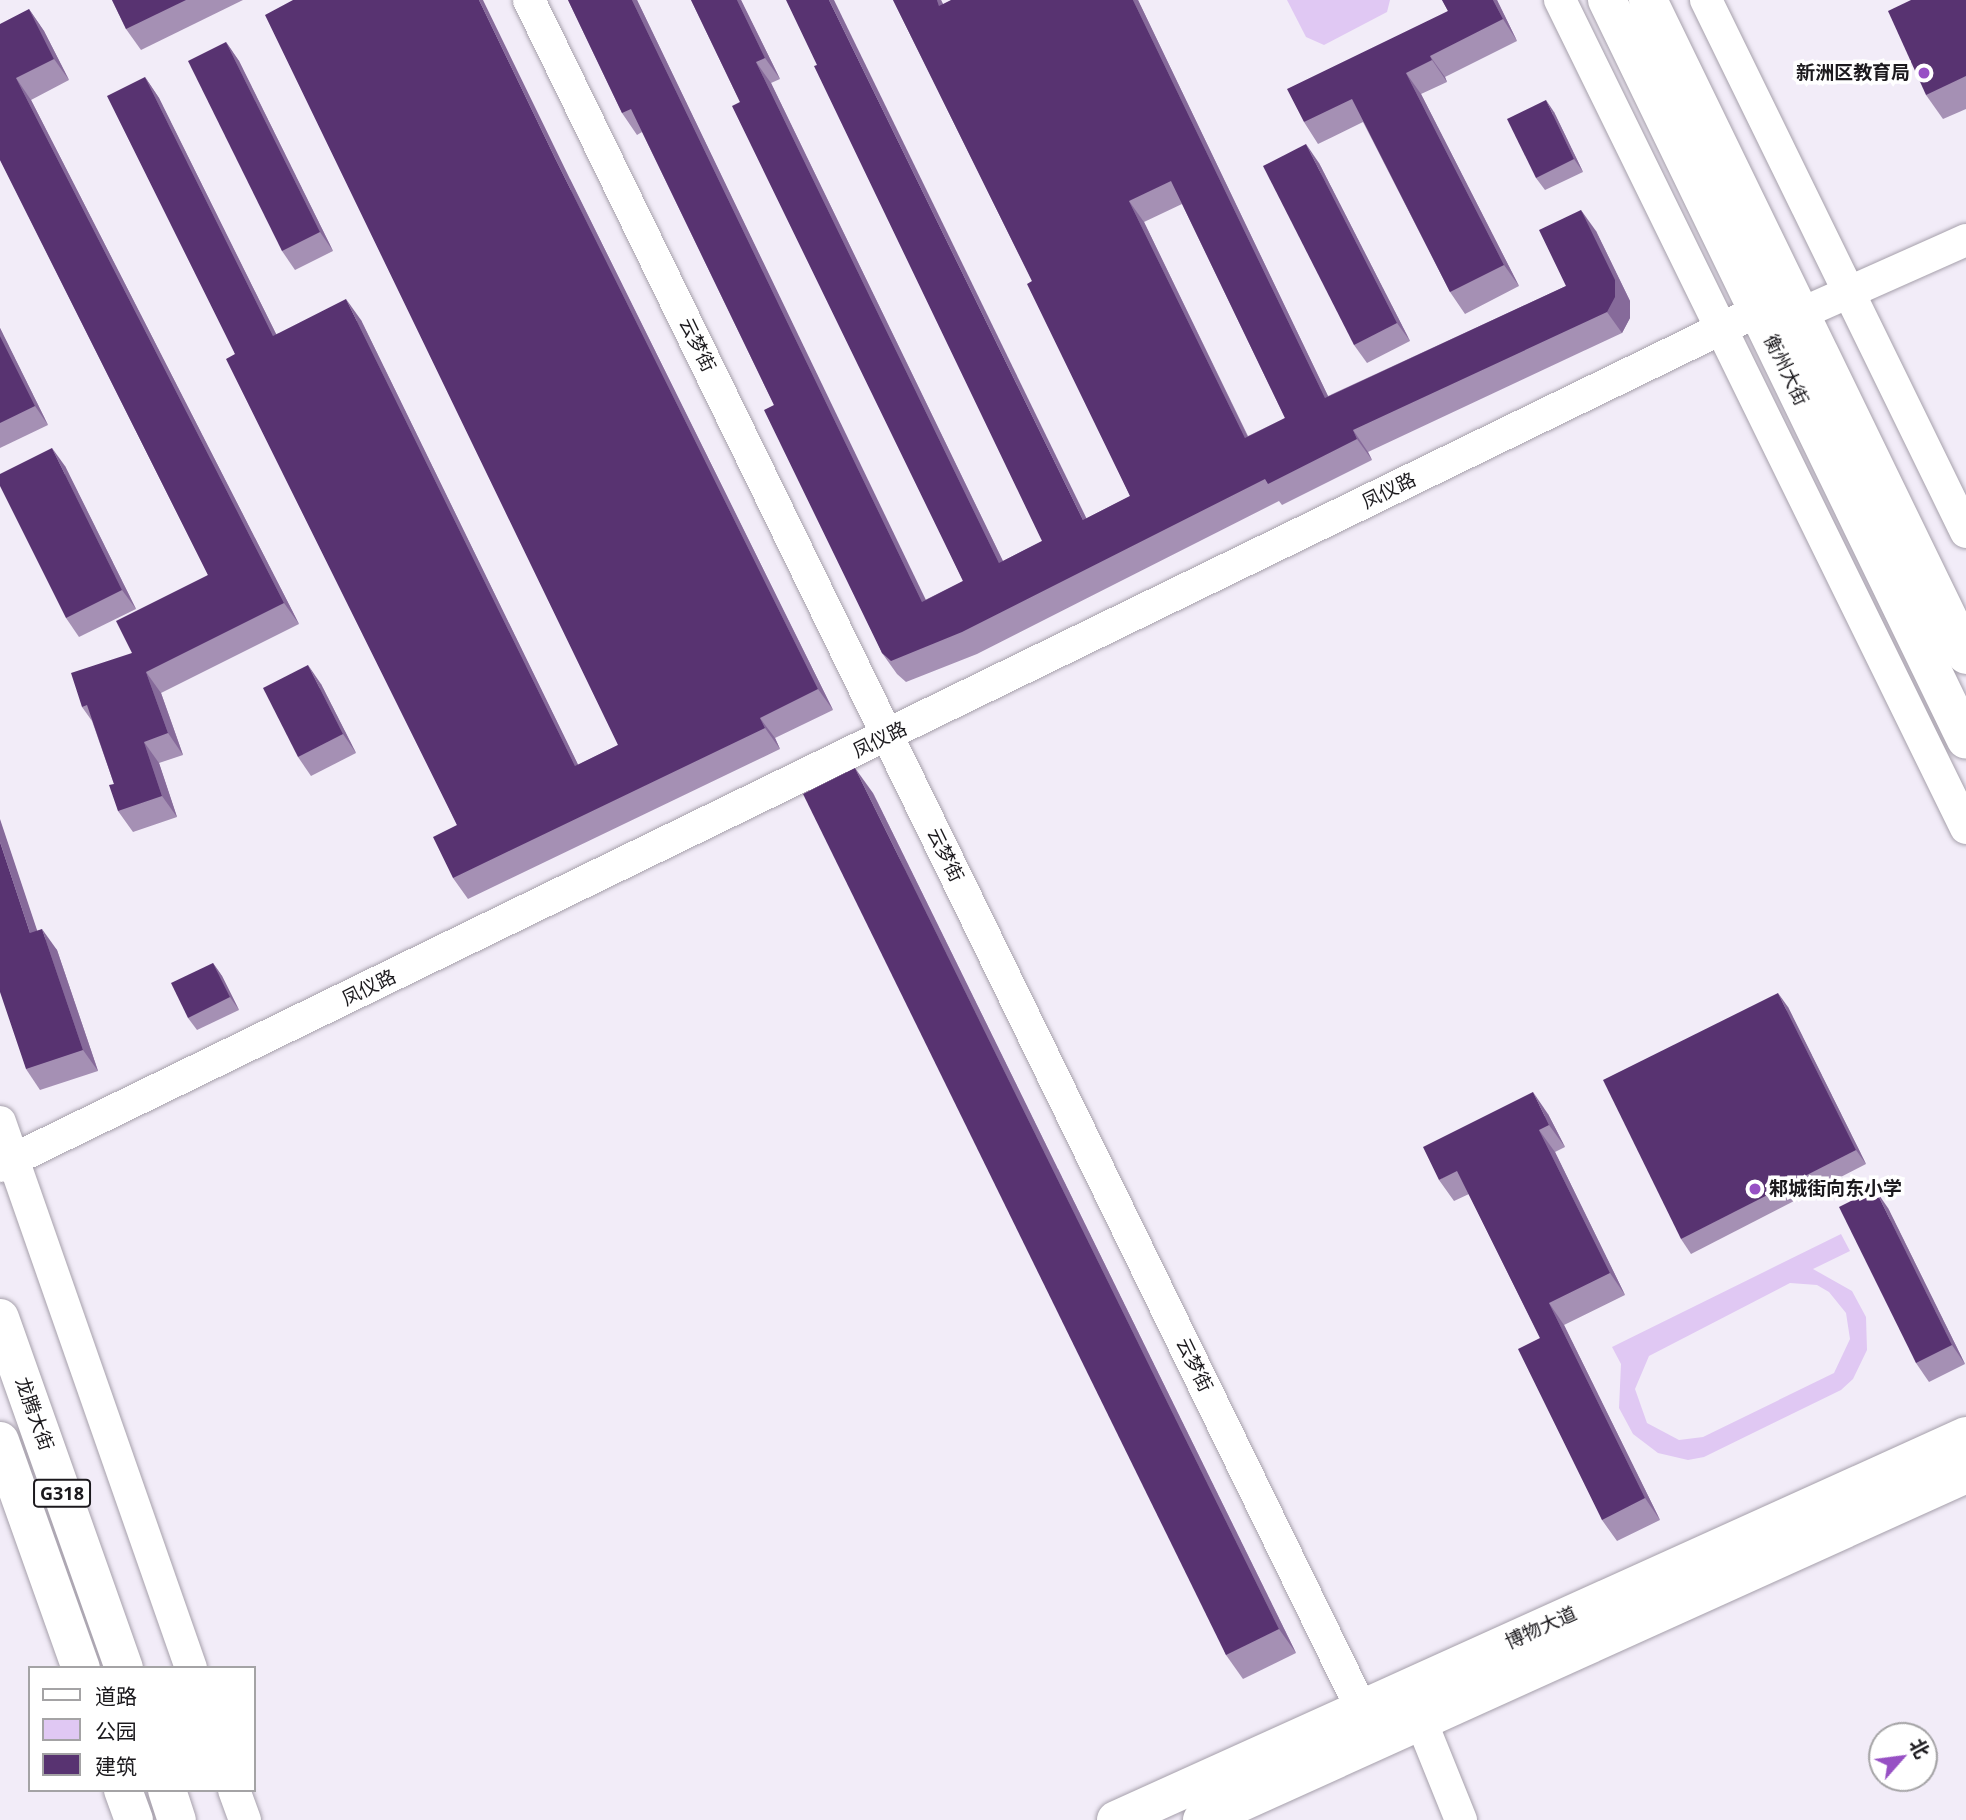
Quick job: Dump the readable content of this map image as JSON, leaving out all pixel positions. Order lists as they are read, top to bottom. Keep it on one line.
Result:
{"streets":{"main road":["衡州大街","龙腾大街","G318","博物大道"],"street":["云梦街","凤仪路"]},"crossings":[["云梦街","凤仪路"],["云梦街","博物大道"],["衡州大街","凤仪路"]],"places":["新洲区教育局","邾城街向东小学"],"legend":["道路","公园","建筑"],"north":"top right"}
